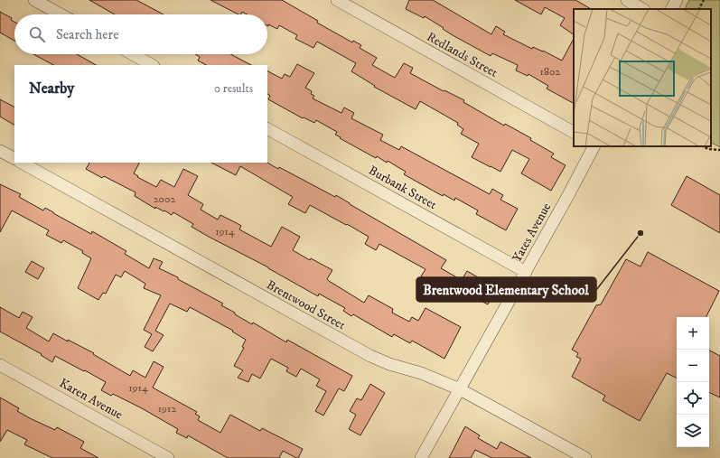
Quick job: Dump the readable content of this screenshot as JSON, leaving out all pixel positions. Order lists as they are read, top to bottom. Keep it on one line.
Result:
{"streets":{"street":["Redlands Street","Burbank Street","Yates Avenue","Brentwood Street","Karen Avenue"]},"crossings":[["Burbank Street","Yates Avenue"],["Yates Avenue","Brentwood Street"]],"places":["Brentwood Elementary School"],"house_numbers":["1802","2002","1914","1914","1912"],"page":{"search":"Search here","heading":["Nearby","0 results"],"map_buttons":["+","−"]}}
